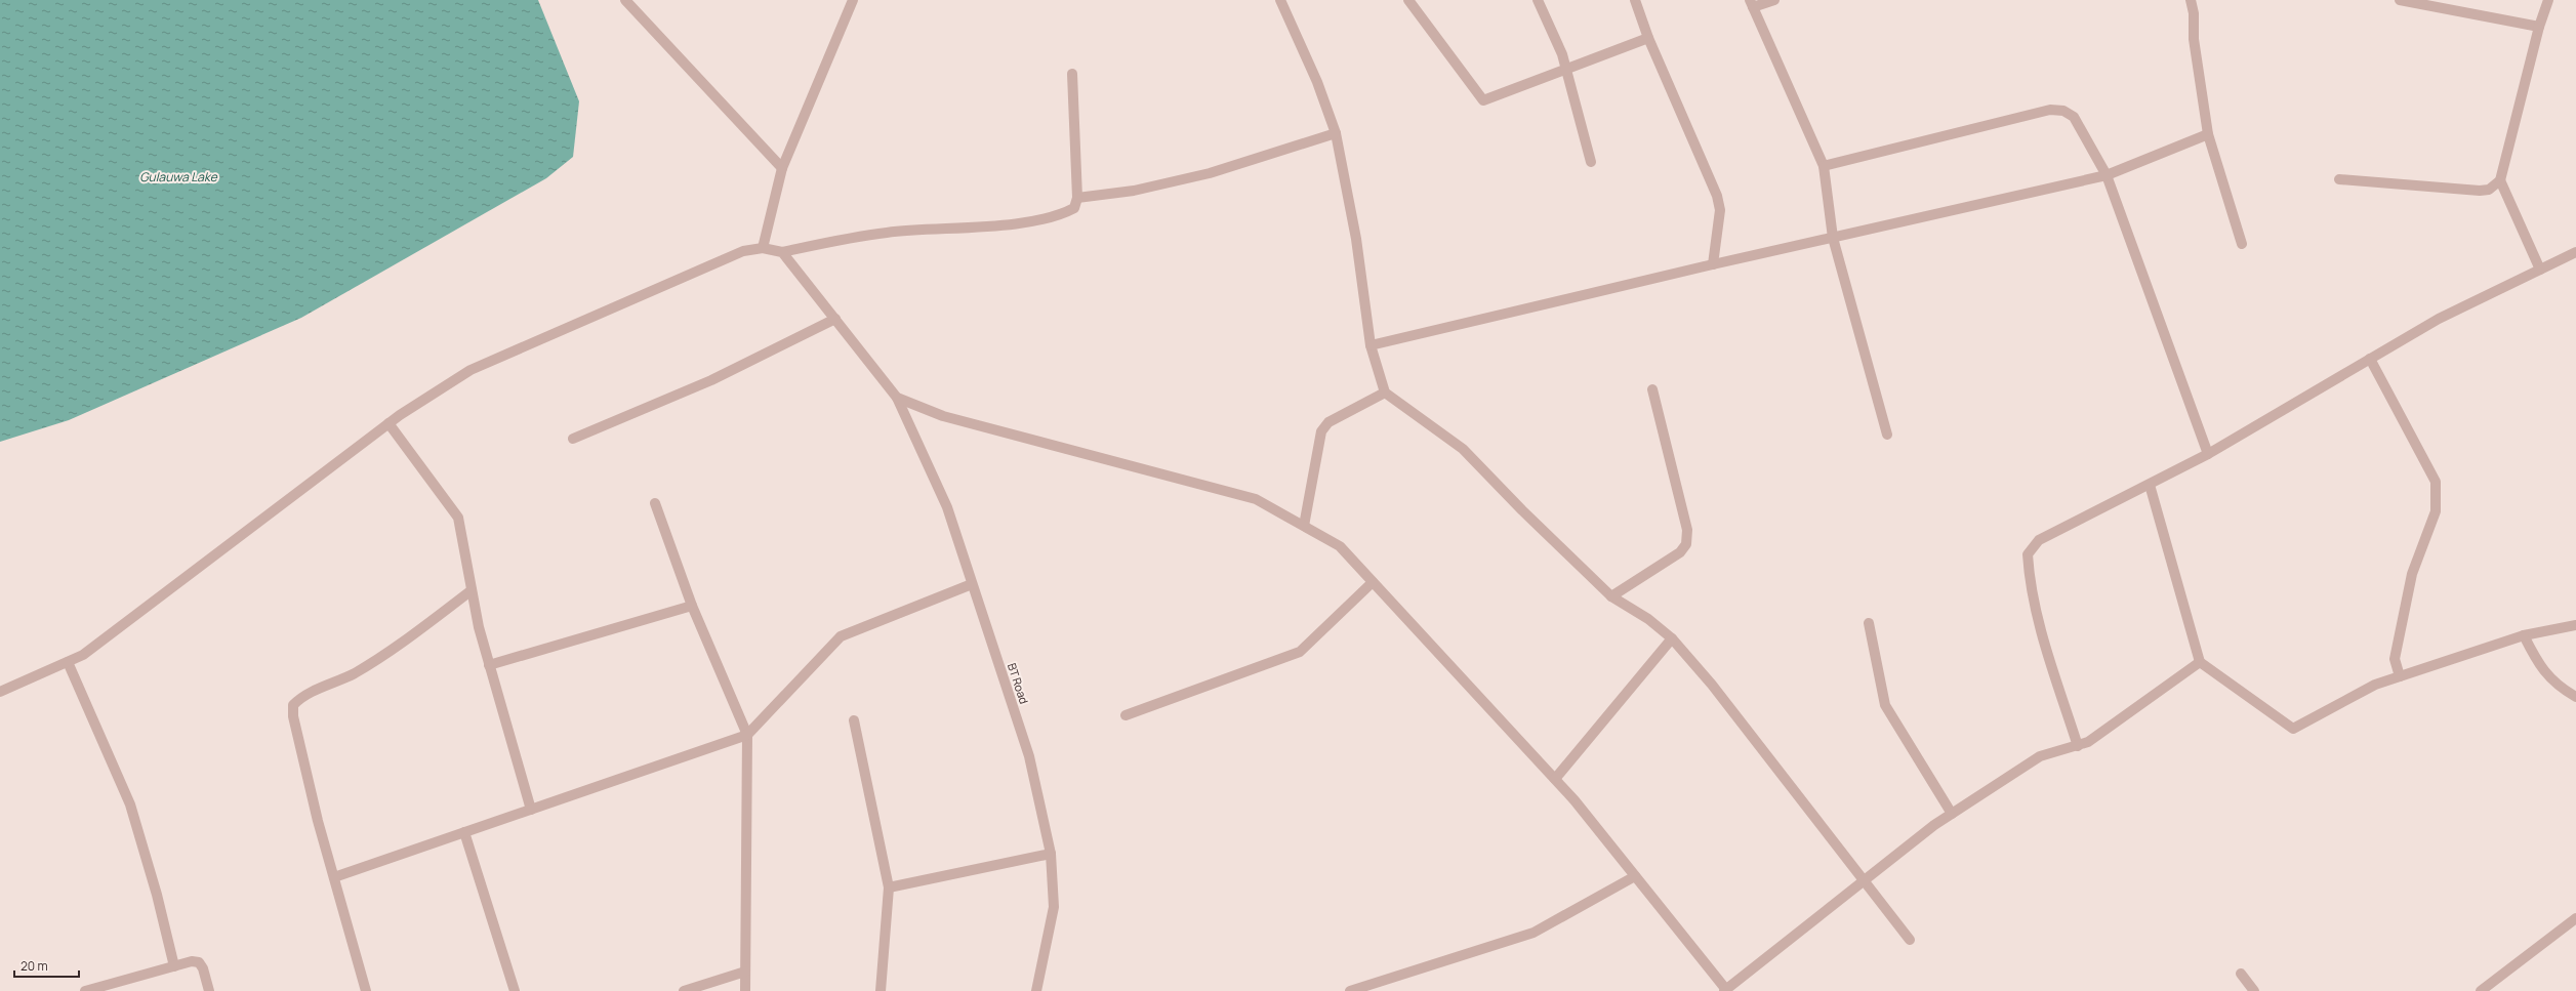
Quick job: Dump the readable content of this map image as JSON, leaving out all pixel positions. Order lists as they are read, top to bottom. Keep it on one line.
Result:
{"streets":{"street":["BT Road"]},"water":["Gulauwa Lake"],"scale_bar":"20 m"}
